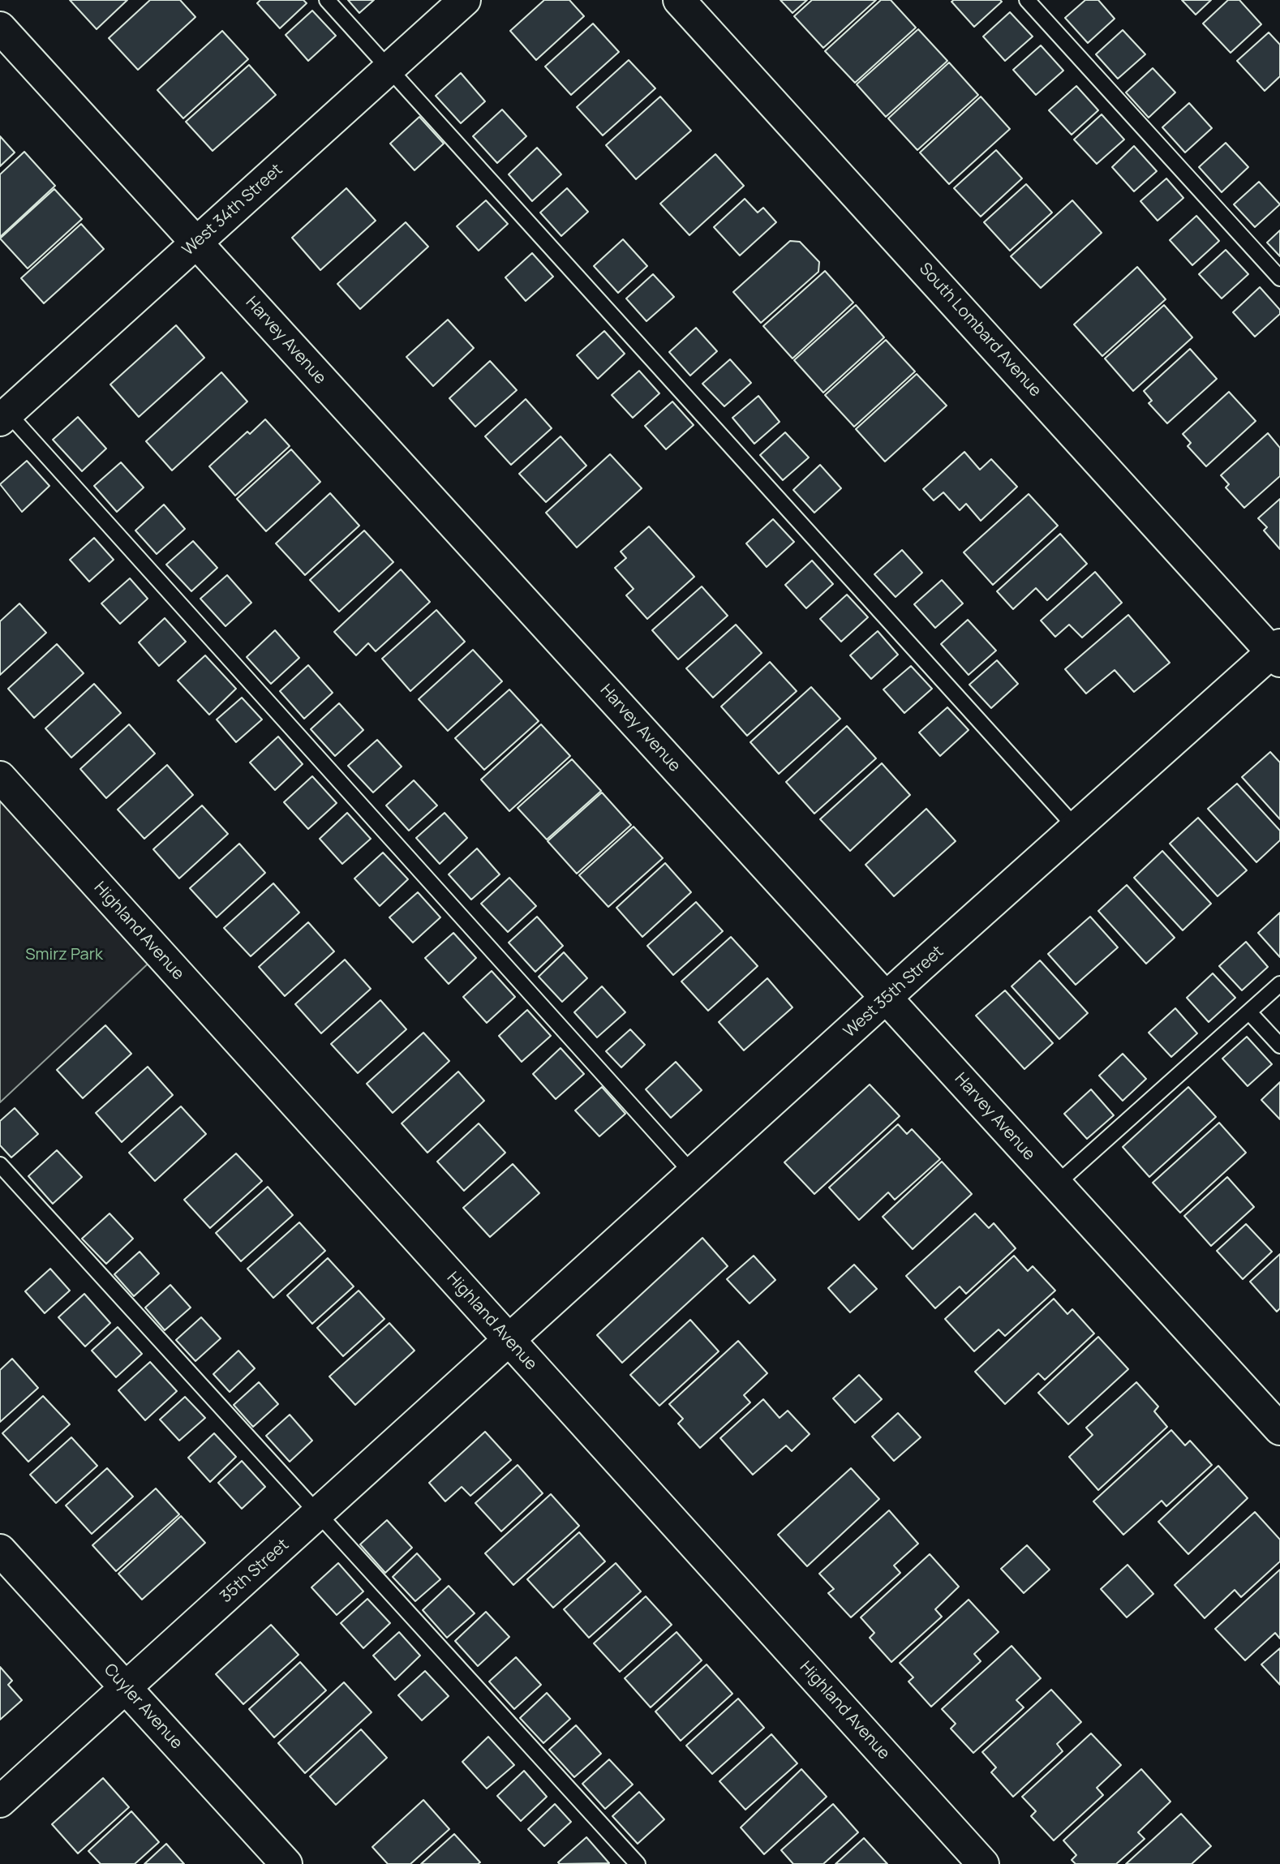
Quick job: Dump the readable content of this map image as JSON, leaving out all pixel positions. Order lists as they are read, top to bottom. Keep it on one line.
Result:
{"streets":{"street":["West 34th Street","South Lombard Avenue","Harvey Avenue","Highland Avenue","West 35th Street","35th Street","Cuyler Avenue"]},"crossings":[["West 34th Street","Harvey Avenue"],["South Lombard Avenue","West 35th Street"],["Harvey Avenue","West 35th Street"],["Highland Avenue","West 35th Street"],["Highland Avenue","35th Street"],["West 35th Street","35th Street"],["35th Street","Cuyler Avenue"]],"parks":["Smirz Park"]}
